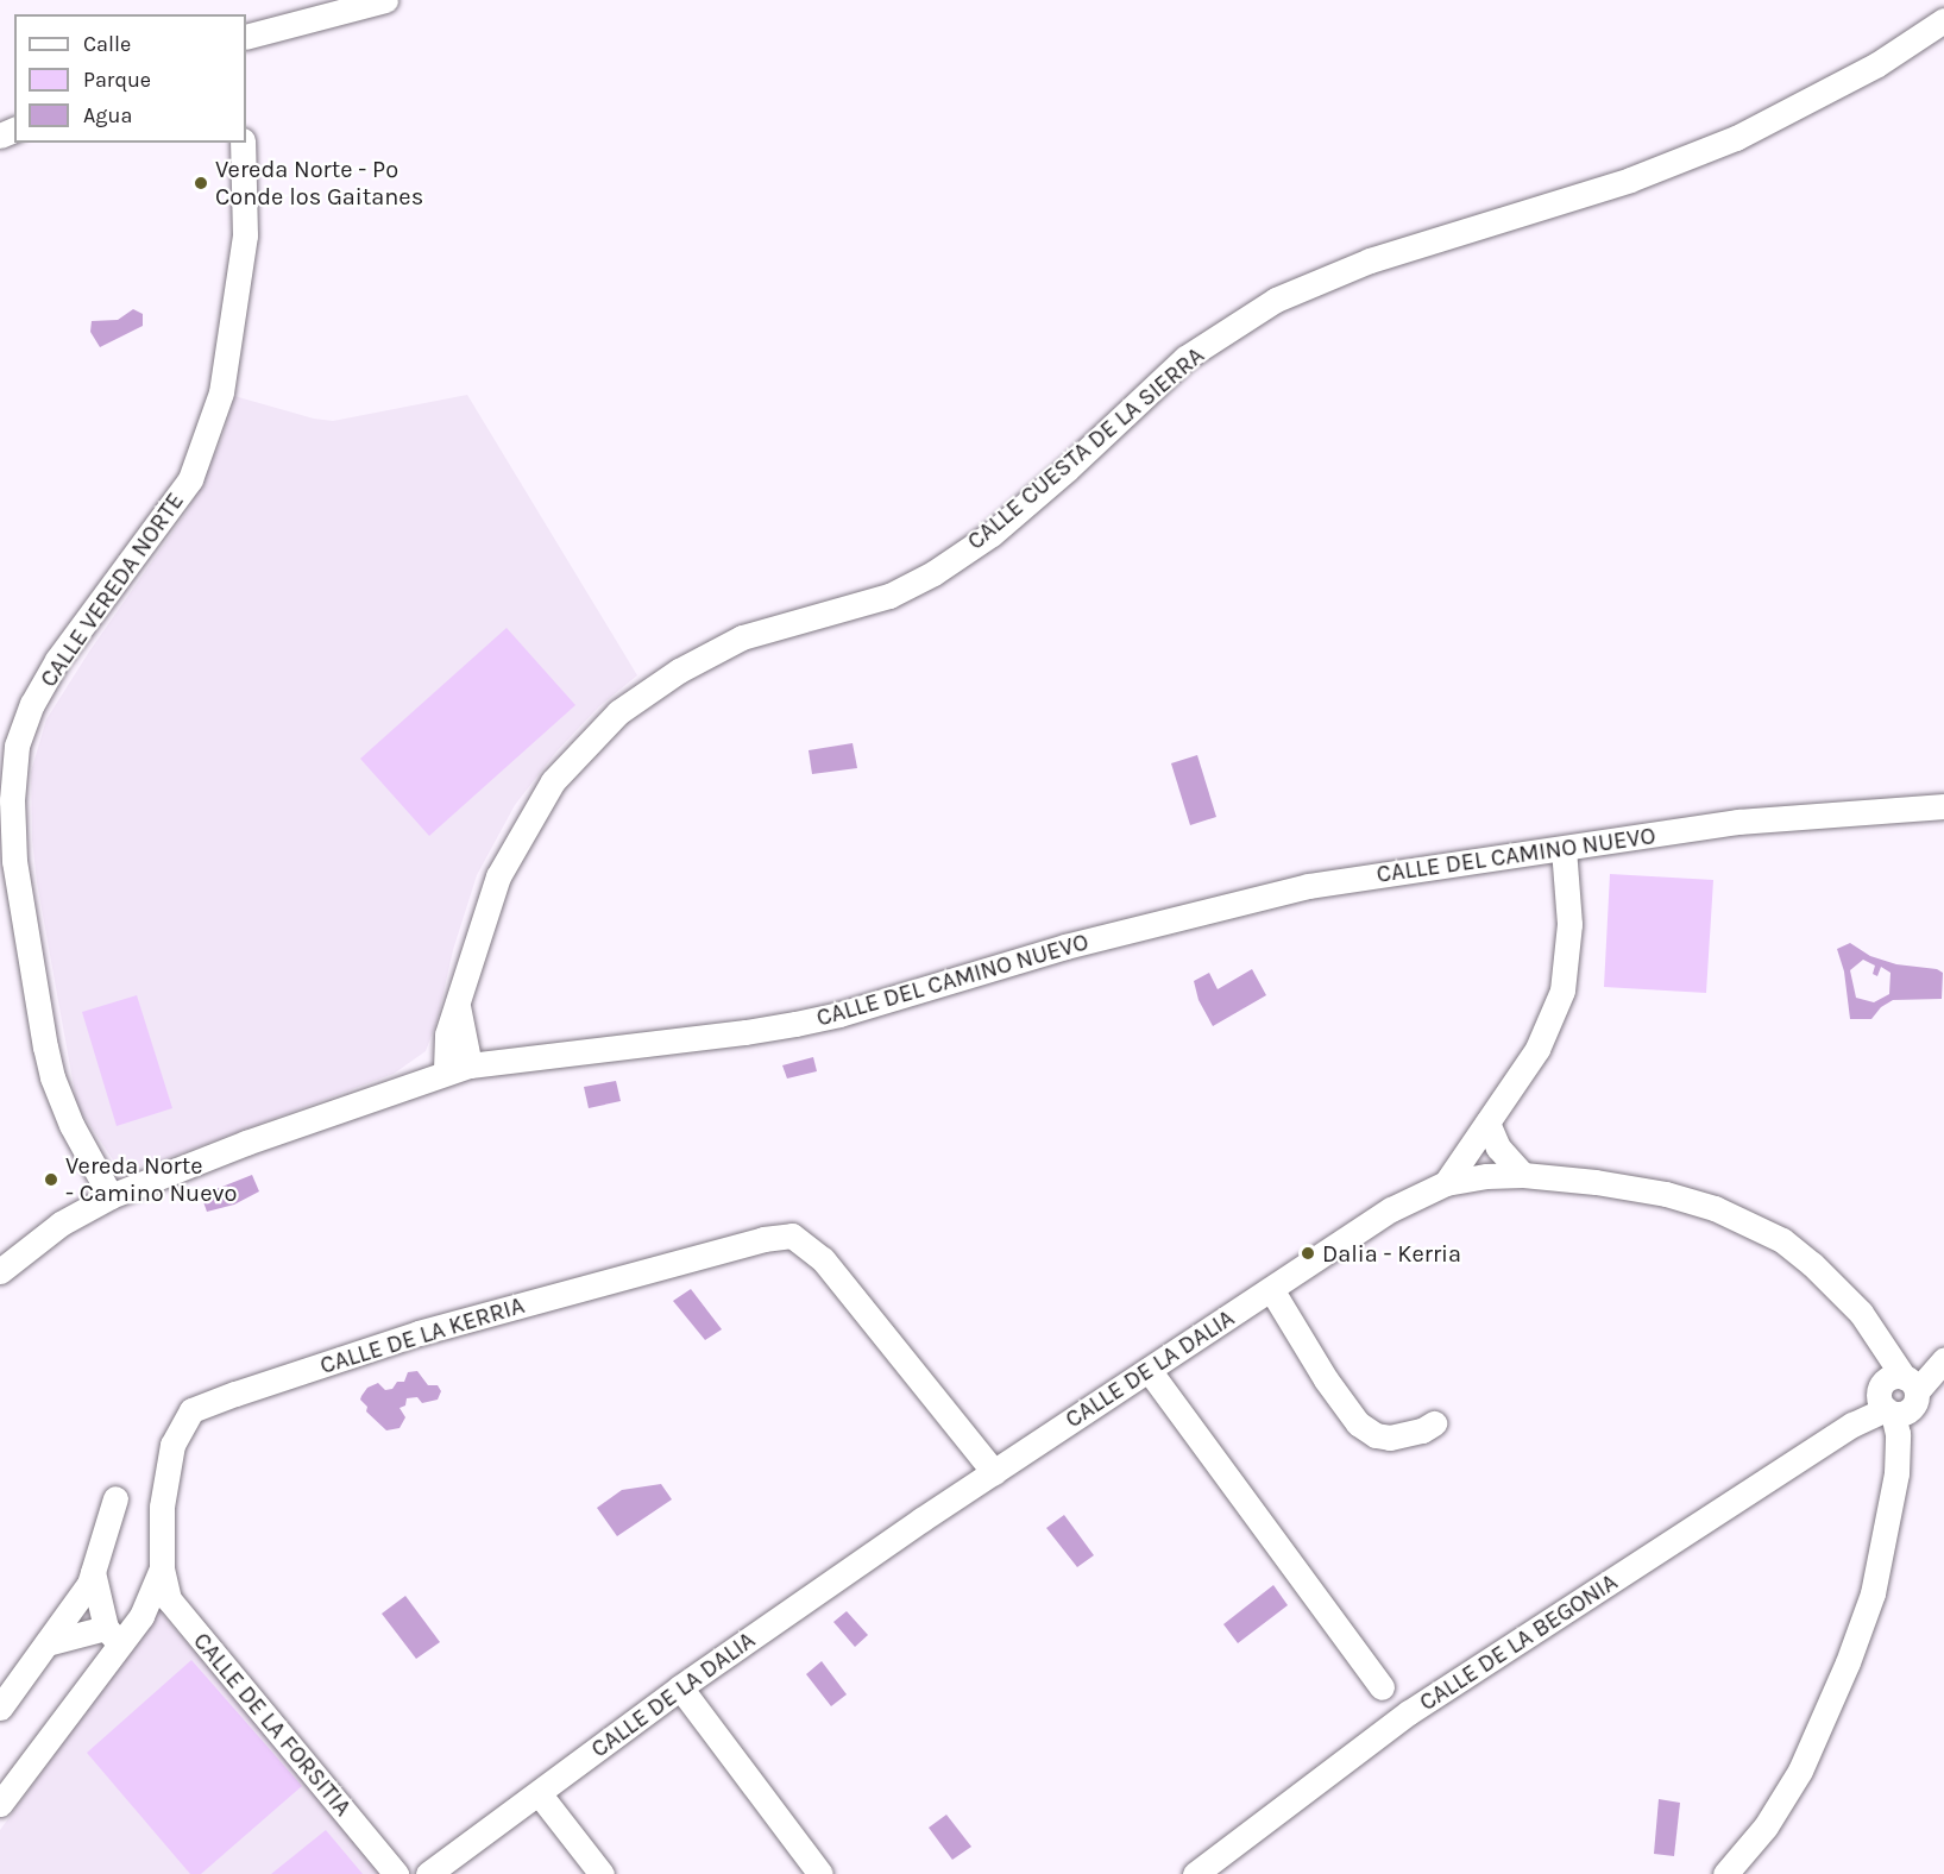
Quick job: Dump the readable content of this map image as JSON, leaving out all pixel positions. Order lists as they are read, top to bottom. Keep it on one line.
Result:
{"streets":{"street":["CALLE CUESTA DE LA SIERRA","CALLE VEREDA NORTE","CALLE DEL CAMINO NUEVO","CALLE DE LA KERRIA","CALLE DE LA DALIA","CALLE DE LA BEGONIA","CALLE DE LA FORSITIA"]},"crossings":[["CALLE CUESTA DE LA SIERRA","CALLE DEL CAMINO NUEVO"],["CALLE VEREDA NORTE","CALLE DEL CAMINO NUEVO"],["CALLE DE LA KERRIA","CALLE DE LA DALIA"],["CALLE DE LA KERRIA","CALLE DE LA FORSITIA"],["CALLE DE LA DALIA","CALLE DE LA BEGONIA"]],"places":["Vereda Norte - Pº Conde los Gaitanes","Vereda Norte - Camino Nuevo","Dalia - Kerria"],"legend":["Calle","Parque","Agua"]}
